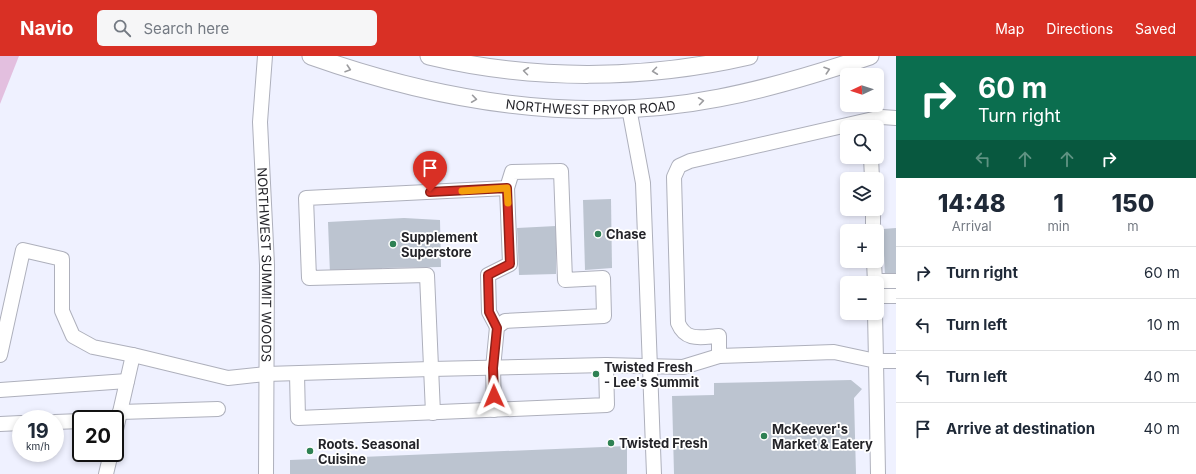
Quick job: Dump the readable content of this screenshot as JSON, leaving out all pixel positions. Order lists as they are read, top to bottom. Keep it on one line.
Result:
{"streets":{"main road":["NORTHWEST PRYOR ROAD"],"street":["NORTHWEST SUMMIT WOODS"]},"places":["Chase","Supplement Superstore","Twisted Fresh - Lee's Summit","McKeever's Market & Eatery","Twisted Fresh","Roots. Seasonal Cuisine"],"north":"left","page":{"header":"Navio","search":"Search here","nav":["Map","Directions","Saved"],"turn":["60 m","Turn right"],"map_buttons":["+","−"],"eta":["14:48","Arrival","1","min","150","m"],"list":[{"name":"Turn right","value":"60 m"},{"name":"Turn left","value":"10 m"},{"name":"Turn left","value":"40 m"},{"name":"Arrive at destination","value":"40 m"}],"speed":"19 km/h","limit":"20"}}
